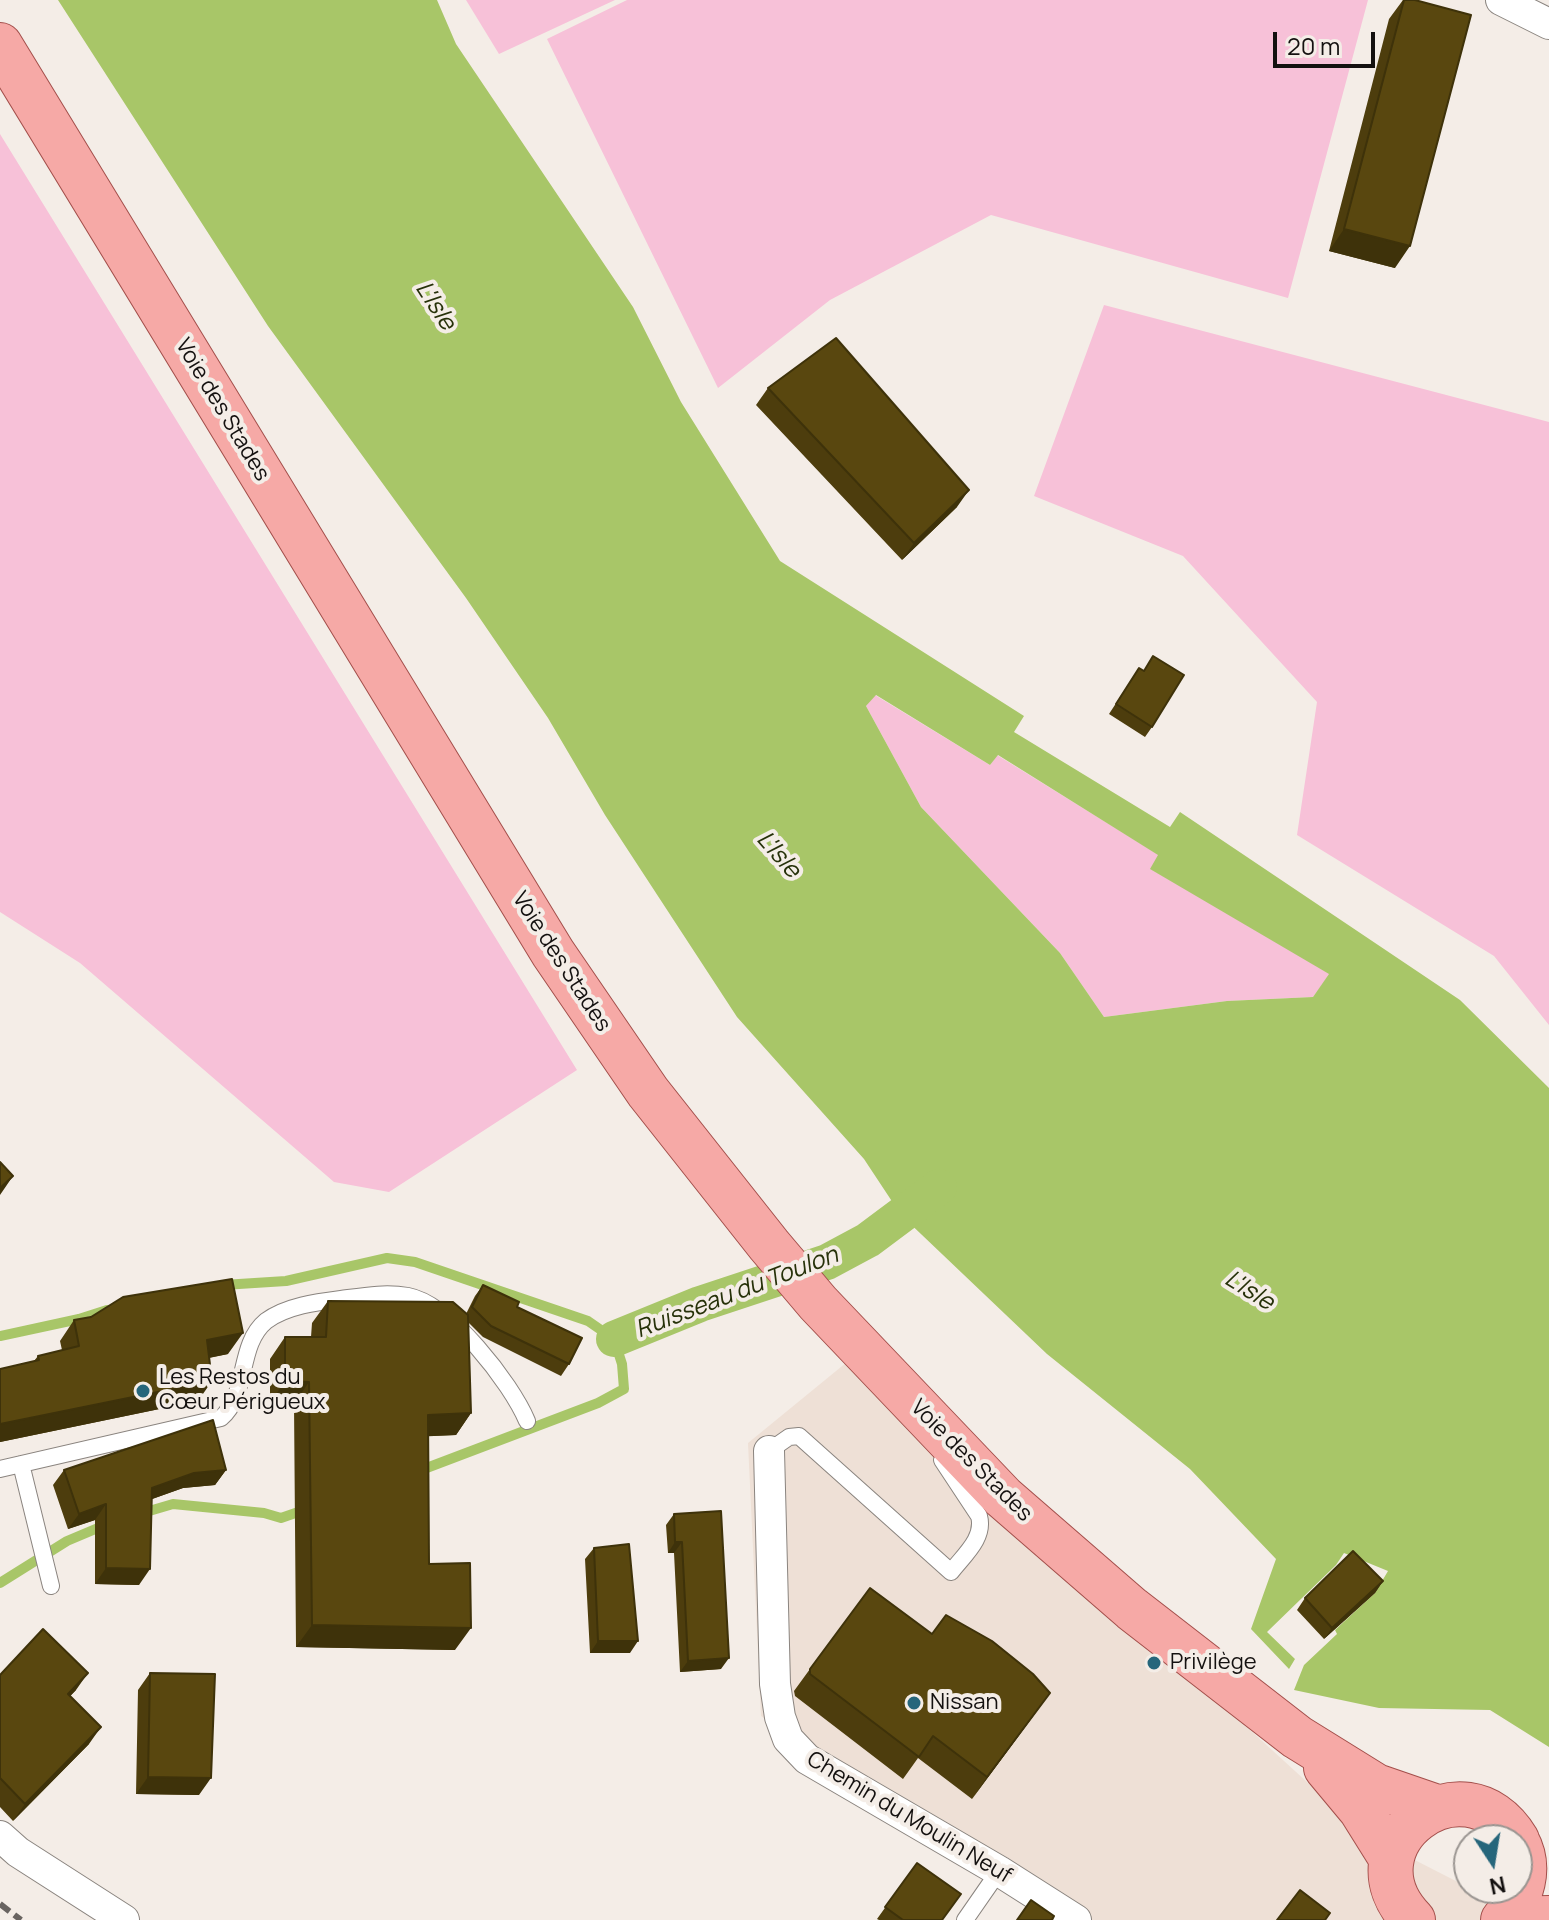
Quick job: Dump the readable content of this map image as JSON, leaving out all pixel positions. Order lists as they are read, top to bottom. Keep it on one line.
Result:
{"streets":{"main road":["Voie des Stades"],"street":["Chemin du Moulin Neuf"]},"water":["L'Isle","Ruisseau du Toulon"],"places":["Les Restos du Cœur Périgueux","Privilège","Nissan"],"scale_bar":"20 m","north":"bottom"}
